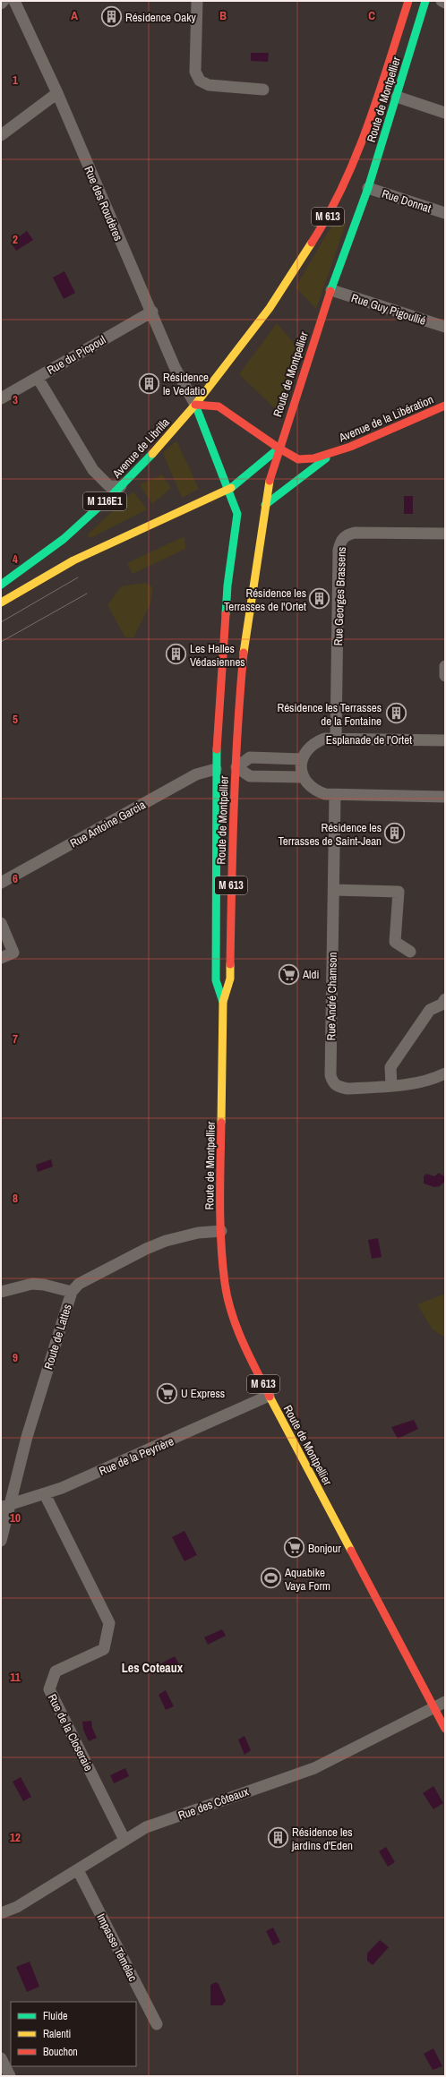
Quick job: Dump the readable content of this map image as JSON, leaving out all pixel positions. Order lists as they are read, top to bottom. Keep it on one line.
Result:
{"streets":{"main road":["Route de Montpellier","M 613","Avenue de la Libération","Avenue de Librilla","M 116E1"],"street":["Rue Donnat","Rue des Roudères","Rue Guy Pigoullié","Rue du Picpoul","Rue Georges Brassens","Esplanade de l'Ortet","Rue Antoine Garcia","Rue André Chamson","Route de Lattes","Rue de la Peyrière","Rue de la Closeraie","Rue des Côteaux","Impasse Témélac"]},"crossings":[["Route de Montpellier","Rue Donnat"],["Route de Montpellier","Rue des Roudères"],["Route de Montpellier","M 613"],["Route de Montpellier","Rue Guy Pigoullié"],["Route de Montpellier","Avenue de la Libération"],["Route de Montpellier","Avenue de Librilla"],["Route de Montpellier","Rue Antoine Garcia"],["Route de Montpellier","Route de Lattes"],["Route de Montpellier","Rue de la Peyrière"],["Route de Montpellier","Rue des Côteaux"],["Rue des Roudères","M 613"],["Rue des Roudères","Rue du Picpoul"],["Rue des Roudères","Avenue de la Libération"],["Rue des Roudères","Avenue de Librilla"],["M 613","Avenue de la Libération"],["M 613","Avenue de Librilla"],["Avenue de la Libération","Avenue de Librilla"],["Rue Georges Brassens","Esplanade de l'Ortet"],["Route de Lattes","Rue de la Peyrière"],["Rue de la Peyrière","Rue de la Closeraie"],["Rue de la Closeraie","Rue des Côteaux"],["Rue des Côteaux","Impasse Témélac"]],"districts":["Les Coteaux"],"places":{"building":["Résidence Oaky","Résidence le Vedatio","Résidence les Terrasses de l'Ortet","Les Halles Védasiennes","Résidence les Terrasses de la Fontaine","Résidence les Terrasses de Saint-Jean","Résidence les jardins d'Eden"],"supermarket":["Aldi","U Express","Bonjour"],"sports":["Aquabike Vaya Form"]},"legend":["Fluide","Ralenti","Bouchon"],"grid":{"columns":["A","B","C"],"rows":["1","2","3","4","5","6","7","8","9","10","11","12"]}}
